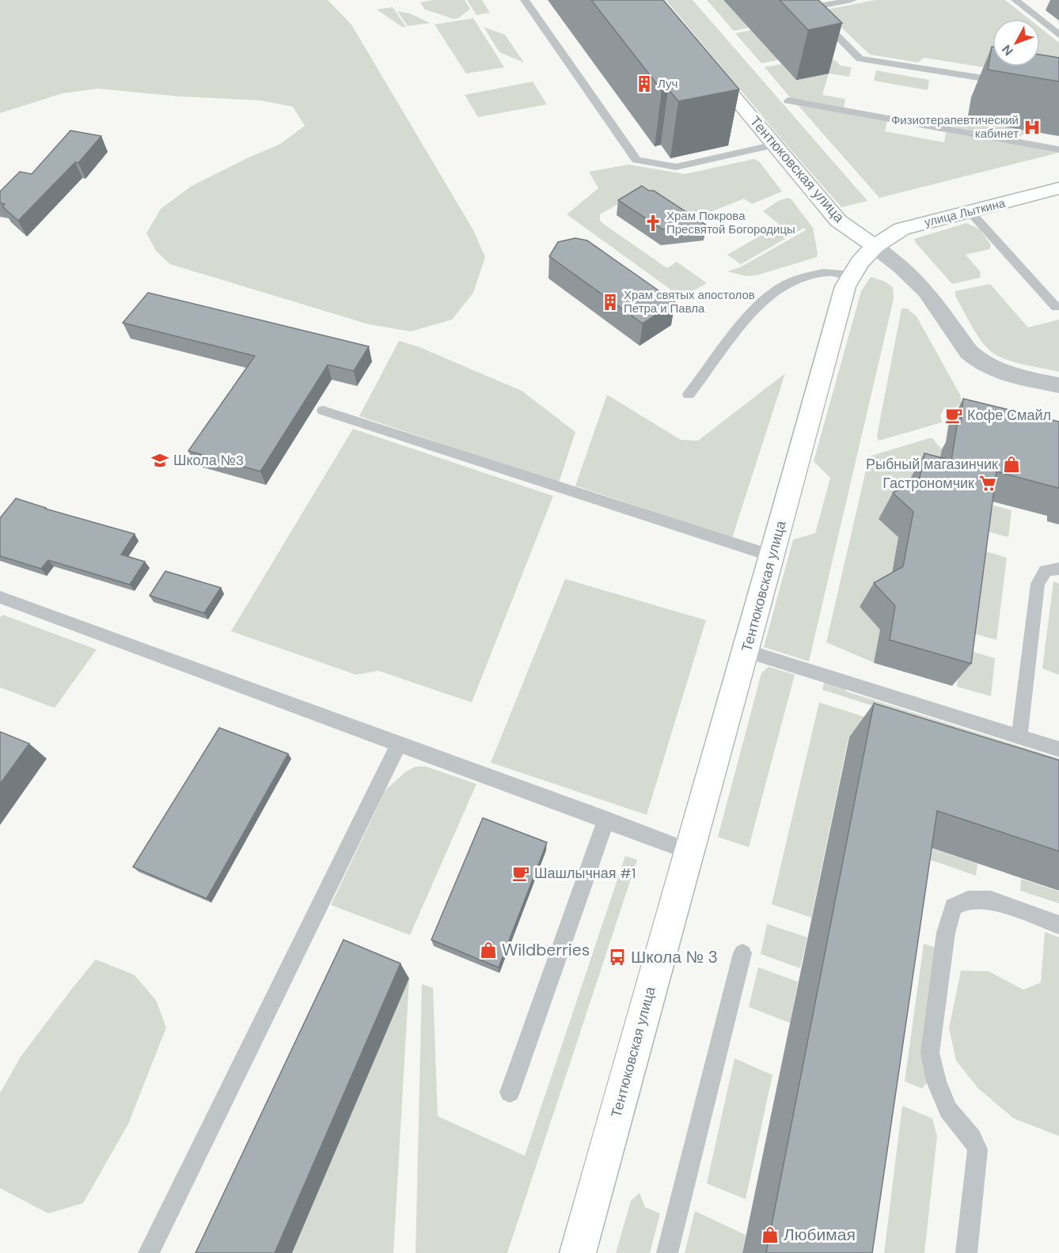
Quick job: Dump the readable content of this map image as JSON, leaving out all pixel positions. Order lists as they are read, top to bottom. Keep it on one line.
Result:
{"streets":{"street":["Тентюковская улица","улица Лыткина"]},"crossings":[["Тентюковская улица","улица Лыткина"]],"places":{"building":["Луч","Храм святых апостолов Петра и Павла"],"hospital":["Физиотерапевтический кабинет"],"church":["Храм Покрова Пресвятой Богородицы"],"cafe":["Кофе Смайл","Шашлычная #1"],"school or university":["Школа №3"],"shop":["Рыбный магазинчик","Wildberries","Любимая"],"supermarket":["Гастрономчик"],"bus stop":["Школа № 3"]},"north":"bottom left"}
